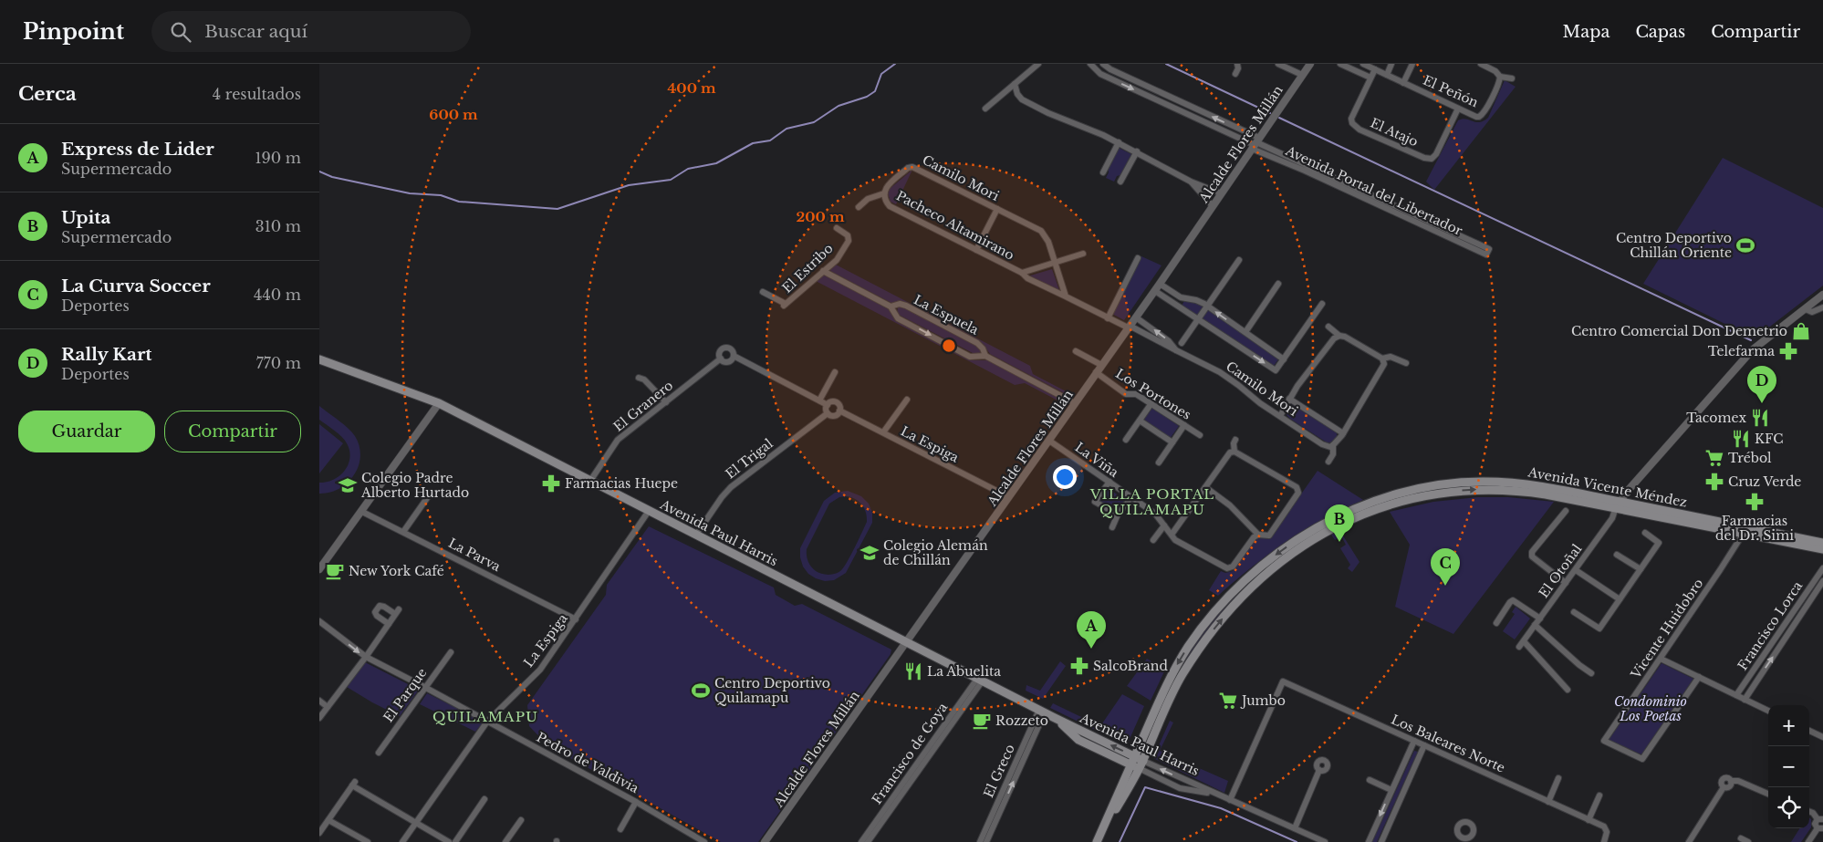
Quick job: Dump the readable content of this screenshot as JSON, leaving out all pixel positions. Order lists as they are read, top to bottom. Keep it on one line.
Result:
{"streets":{"main road":["Avenida Vicente Méndez","Avenida Paul Harris"],"street":["El Peñón","El Atajo","Alcalde Flores Millán","Camilo Mori","Avenida Portal del Libertador","Pacheco Altamirano","El Estribo","La Espuela","Los Portones","El Granero","La Espiga","El Trigal","La Viña","La Parva","El Otoñal","Francisco Lorca","Vicente Huidobro","El Parque","Los Baleares Norte","Francisco de Goya","Pedro de Valdivia","El Greco"]},"crossings":[["El Peñón","El Atajo"],["Alcalde Flores Millán","Camilo Mori"],["Alcalde Flores Millán","Avenida Portal del Libertador"],["Alcalde Flores Millán","La Espuela"],["Alcalde Flores Millán","Los Portones"],["Alcalde Flores Millán","La Espiga"],["Alcalde Flores Millán","La Viña"],["Alcalde Flores Millán","Avenida Paul Harris"],["Camilo Mori","Pacheco Altamirano"],["El Estribo","La Espuela"],["El Granero","La Espiga"],["El Granero","Avenida Paul Harris"],["La Espiga","El Trigal"],["La Espiga","Avenida Paul Harris"],["La Espiga","La Parva"],["La Espiga","Pedro de Valdivia"],["El Trigal","Avenida Paul Harris"],["Avenida Vicente Méndez","Avenida Paul Harris"],["Avenida Vicente Méndez","El Otoñal"],["Avenida Vicente Méndez","Vicente Huidobro"],["Avenida Paul Harris","Los Baleares Norte"],["Avenida Paul Harris","Francisco de Goya"],["Avenida Paul Harris","El Greco"],["El Parque","Pedro de Valdivia"]],"districts":["VILLA PORTAL QUILAMAPU","QUILAMAPU"],"parks":["Condominio Los Poetas"],"places":{"sports":["Centro Deportivo Chillán Oriente","Centro Deportivo Quilamapu"],"shop":["Centro Comercial Don Demetrio"],"pharmacy":["Telefarma","Cruz Verde","Farmacias Huepe","Farmacias del Dr. Simi","SalcoBrand"],"restaurant":["Tacomex","KFC","La Abuelita"],"supermarket":["Trébol","Jumbo"],"school or university":["Colegio Padre Alberto Hurtado","Colegio Alemán de Chillán"],"cafe":["New York Café","Rozzeto"]},"page":{"header":"Pinpoint","search":"Buscar aquí","nav":["Mapa","Capas","Compartir"],"heading":["Cerca","4 resultados"],"list":[{"mark":"A","name":"Express de Lider","note":"Supermercado","value":"190 m"},{"mark":"B","name":"Upita","note":"Supermercado","value":"310 m"},{"mark":"C","name":"La Curva Soccer","note":"Deportes","value":"440 m"},{"mark":"D","name":"Rally Kart","note":"Deportes","value":"770 m"}],"pins":["D","B","C","A"],"buttons":["Guardar","Compartir"],"map_buttons":["+","−"]},"rings":["400 m","600 m","200 m"]}
